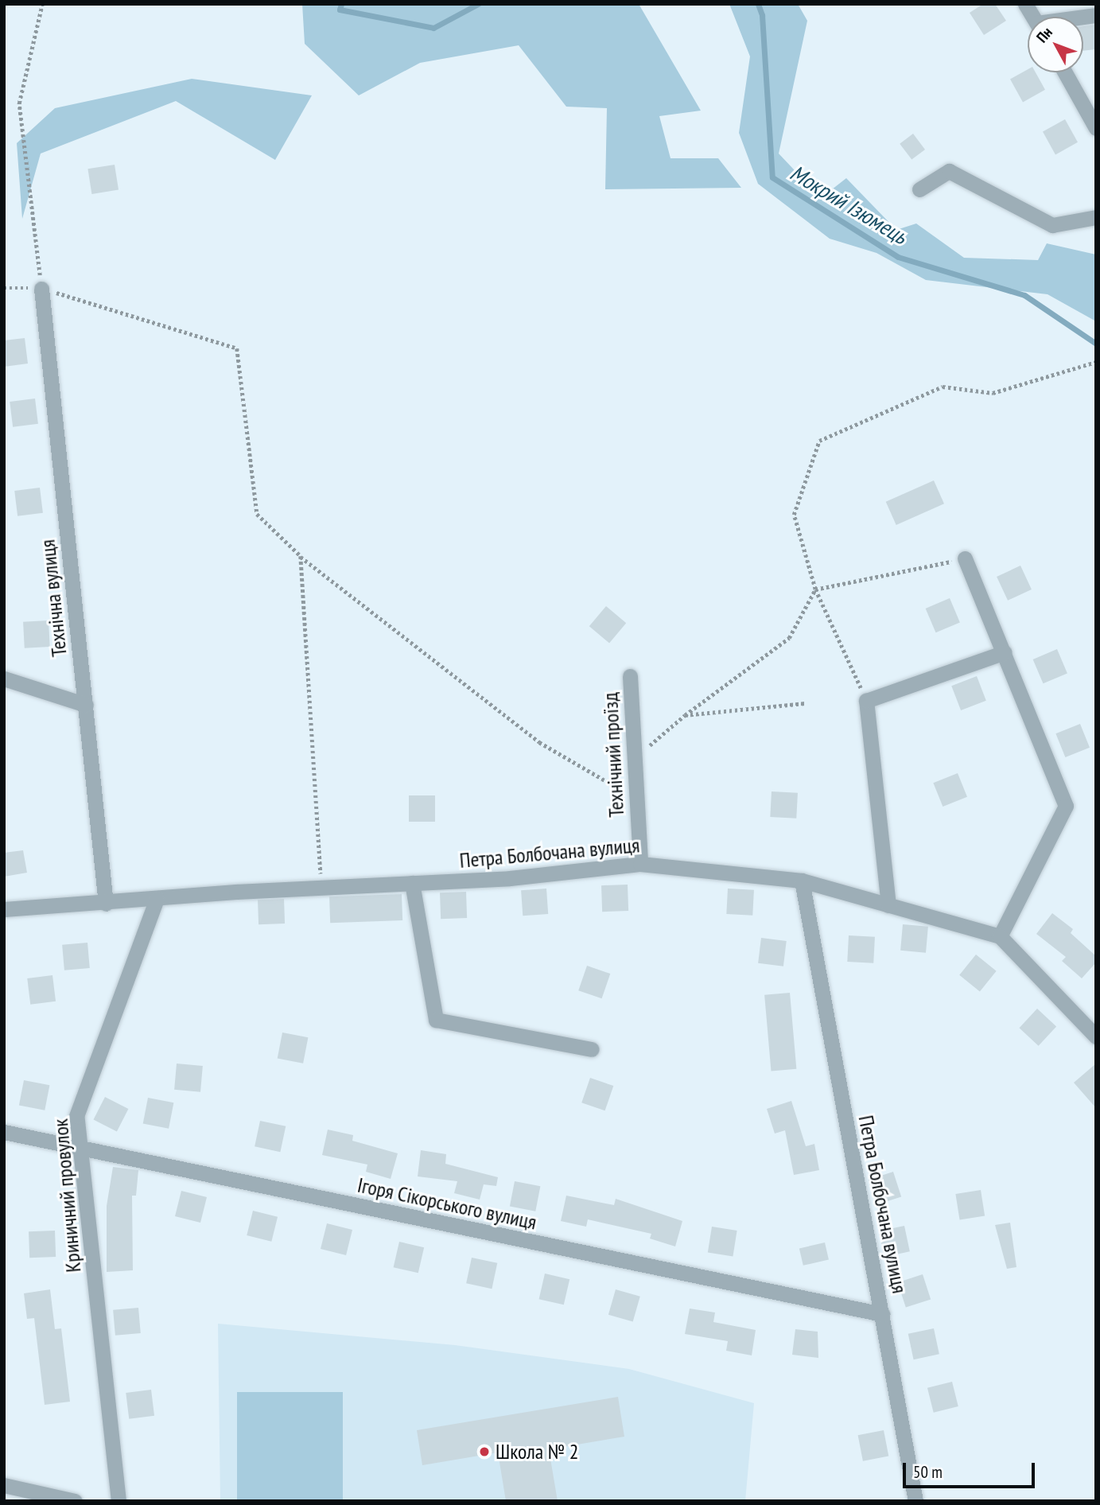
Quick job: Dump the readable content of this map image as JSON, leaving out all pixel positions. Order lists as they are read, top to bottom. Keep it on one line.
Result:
{"streets":{"street":["Технічна вулиця","Технічний проїзд","Петра Болбочана вулиця","Криничний провулок","Ігоря Сікорського вулиця"]},"crossings":[["Технічна вулиця","Петра Болбочана вулиця"],["Технічний проїзд","Петра Болбочана вулиця"],["Петра Болбочана вулиця","Криничний провулок"],["Петра Болбочана вулиця","Ігоря Сікорського вулиця"],["Криничний провулок","Ігоря Сікорського вулиця"]],"water":["Мокрий Ізюмець"],"places":["Школа № 2"],"scale_bar":"50 m","north":"top left"}
